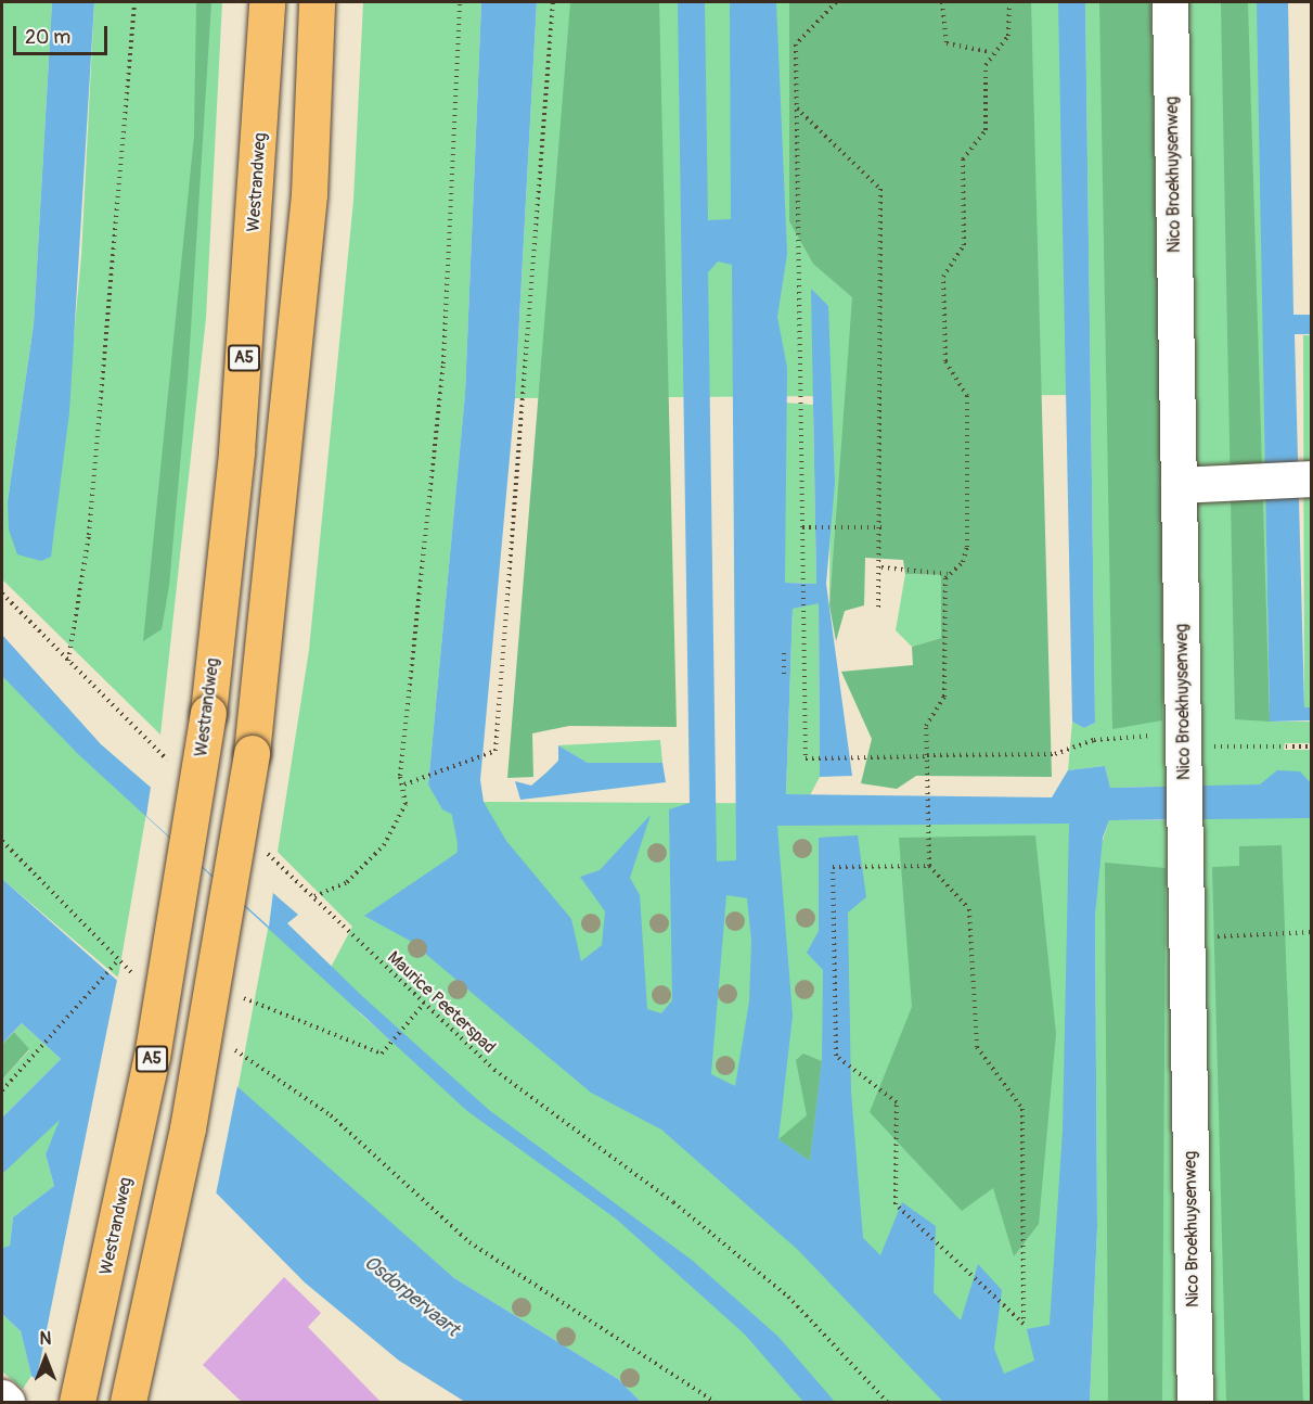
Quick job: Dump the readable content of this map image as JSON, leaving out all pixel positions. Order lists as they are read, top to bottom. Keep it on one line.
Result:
{"streets":{"highway":["Westrandweg","A5"],"street":["Nico Broekhuysenweg"],"path":["Maurice Peeterspad"]},"water":["Osdorpervaart"],"scale_bar":"20 m","north":"top"}
